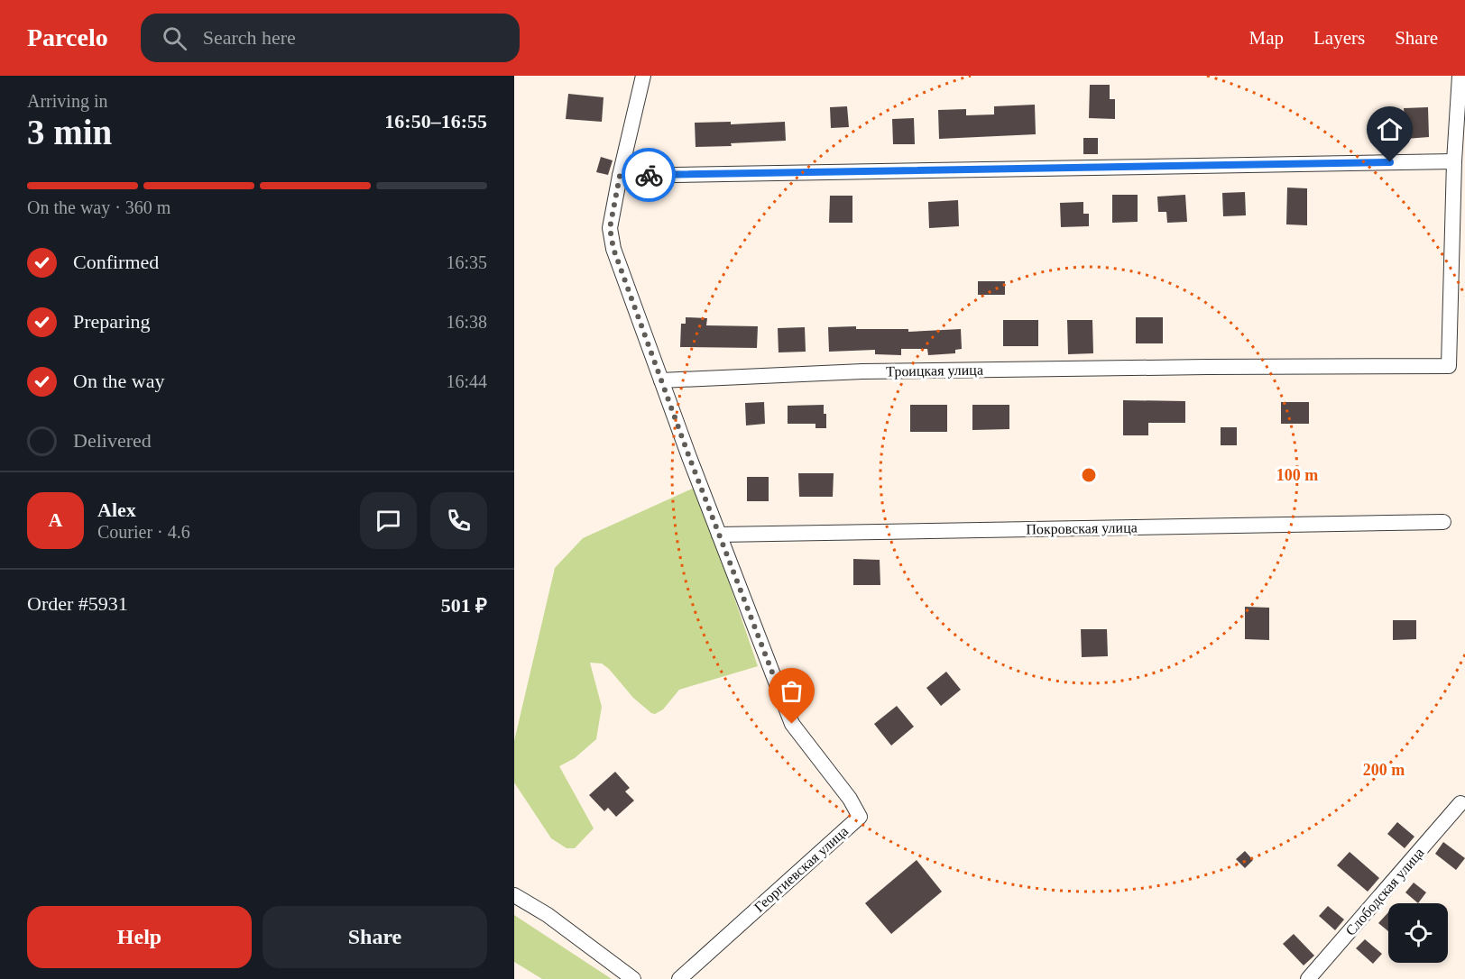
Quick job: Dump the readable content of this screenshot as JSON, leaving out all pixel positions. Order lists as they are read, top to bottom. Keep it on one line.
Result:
{"streets":{"street":["Троицкая улица","Покровская улица","Георгиевская улица","Слободская улица"]},"crossings":[["Троицкая улица","Георгиевская улица"],["Покровская улица","Георгиевская улица"]],"page":{"header":"Parcelo","search":"Search here","nav":["Map","Layers","Share"],"heading":["3 min","Arriving in","16:50–16:55"],"panel":["Alex","Courier · 4.6","Order #5931","501 ₽"],"bar":"On the way · 360 m","list":[["Confirmed","16:35"],["Preparing","16:38"],["On the way","16:44"],"Delivered"],"round":"A","buttons":["Help","Share"]},"rings":["100 m","200 m"]}
